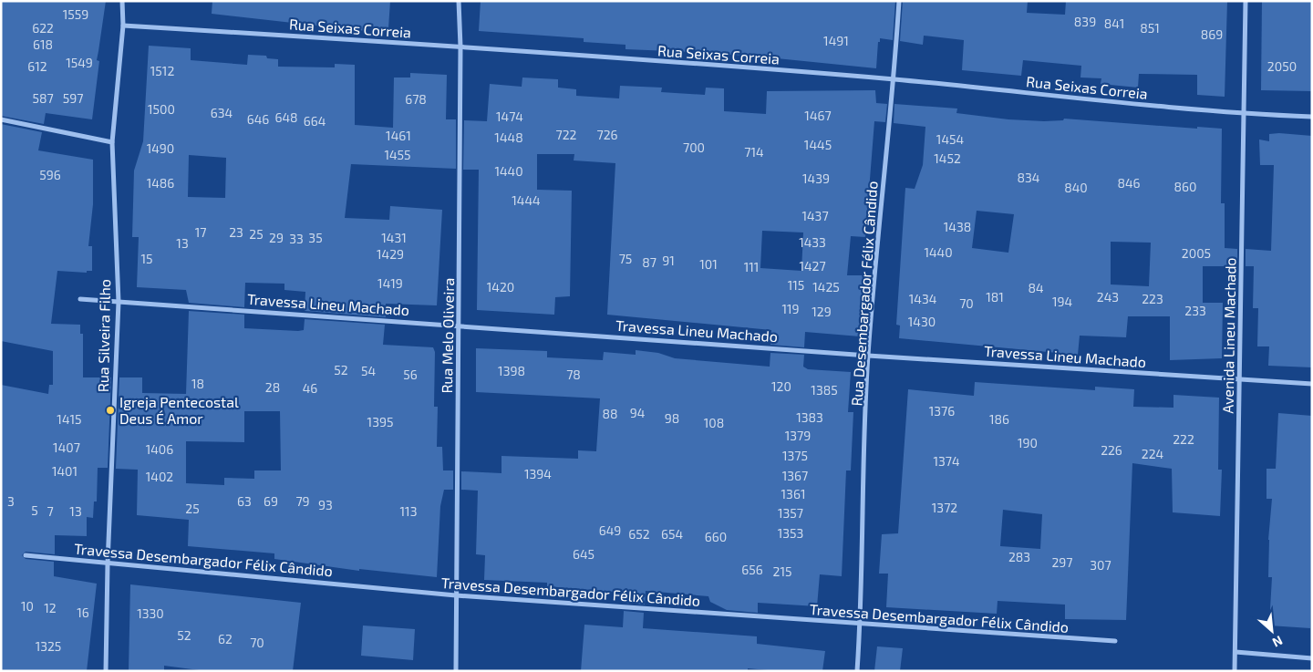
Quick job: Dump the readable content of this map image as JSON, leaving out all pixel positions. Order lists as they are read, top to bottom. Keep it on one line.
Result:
{"streets":{"street":["Rua Seixas Correia","Rua Desembargador Félix Cândido","Travessa Lineu Machado","Rua Silveira Filho","Rua Melo Oliveira","Avenida Lineu Machado","Travessa Desembargador Félix Cândido"]},"crossings":[["Rua Seixas Correia","Rua Desembargador Félix Cândido"],["Rua Seixas Correia","Rua Silveira Filho"],["Rua Seixas Correia","Rua Melo Oliveira"],["Rua Seixas Correia","Avenida Lineu Machado"],["Rua Desembargador Félix Cândido","Travessa Lineu Machado"],["Rua Desembargador Félix Cândido","Travessa Desembargador Félix Cândido"],["Travessa Lineu Machado","Rua Silveira Filho"],["Travessa Lineu Machado","Rua Melo Oliveira"],["Travessa Lineu Machado","Avenida Lineu Machado"],["Rua Silveira Filho","Travessa Desembargador Félix Cândido"],["Rua Melo Oliveira","Travessa Desembargador Félix Cândido"]],"places":["Igreja Pentecostal Deus É Amor"],"house_numbers":["1559","839","841","622","851","869","1491","618","1549","612","2050","1512","587","597","678","1500","634","1467","1474","648","646","664","722","726","1461","1448","1454","1445","700","1490","714","1455","1452","1440","596","834","1439","1486","846","860","840","1444","1437","1438","17","23","25","29","35","1431","33","1433","13","1440","2005","1429","15","75","91","87","101","1427","111","1419","115","1420","1425","84","181","243","1434","223","194","70","119","233","129","1430","52","54","1398","56","78","18","120","28","46","1385","1376","94","88","1383","98","1415","186","1395","108","1379","222","190","1407","1406","226","224","1375","1374","1401","1394","1367","1402","1361","3","63","69","79","93","1372","25","5","7","13","113","1357","649","1353","652","654","660","645","283","297","307","656","215","10","12","16","1330","52","62","70","1325"],"north":"bottom right"}
